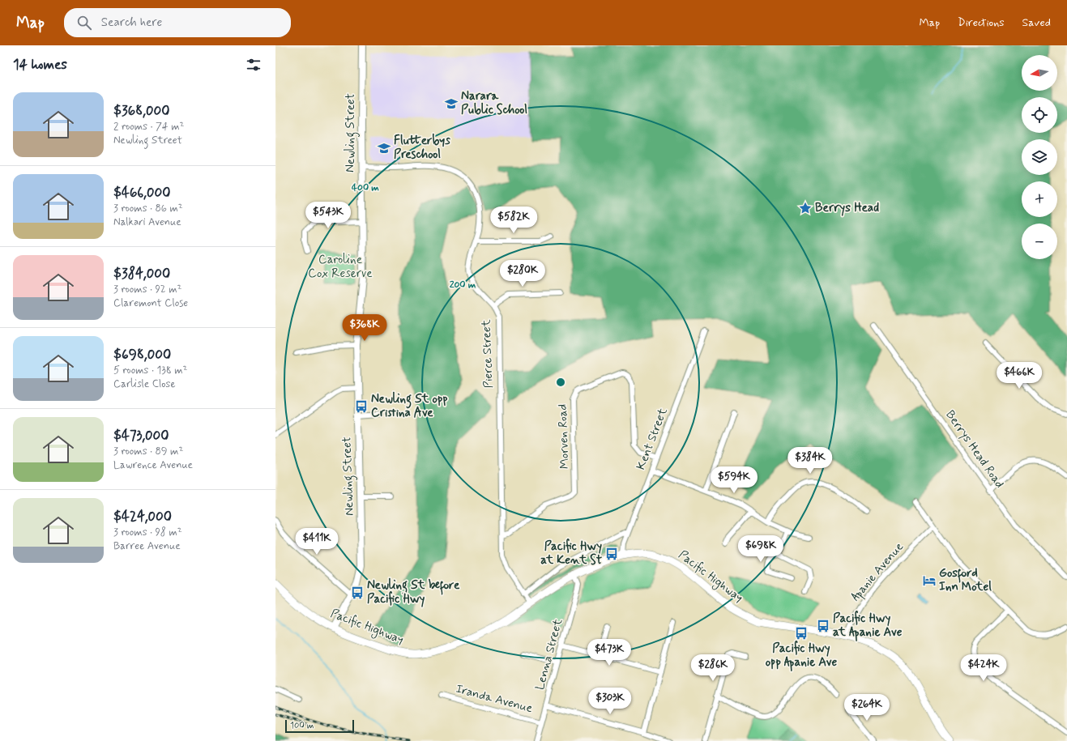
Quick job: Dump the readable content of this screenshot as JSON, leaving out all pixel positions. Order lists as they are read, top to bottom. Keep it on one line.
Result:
{"streets":{"main road":["Pacific Highway"],"street":["Newling Street","Pierce Street","Morven Road","Kent Street","Berrys Head Road","Apanie Avenue","Lenna Street","Iranda Avenue"]},"crossings":[["Newling Street","Pierce Street"],["Newling Street","Pacific Highway"],["Pierce Street","Morven Road"],["Pierce Street","Pacific Highway"],["Morven Road","Kent Street"],["Kent Street","Pacific Highway"],["Apanie Avenue","Pacific Highway"],["Pacific Highway","Lenna Street"],["Lenna Street","Iranda Avenue"]],"parks":["Caroline Cox Reserve"],"places":{"school or university":["Narara Public School","Flutterbys Preschool"],"place":["Berrys Head"],"bus stop":["Newling St opp Cristina Ave","Pacific Hwy at Kent St","Newling St before Pacific Hwy","Pacific Hwy at Apanie Ave","Pacific Hwy opp Apanie Ave"],"hotel":["Gosford Inn Motel"]},"scale_bar":"100 m","north":"left","page":{"header":"Map","search":"Search here","nav":["Map","Directions","Saved"],"heading":"14 homes","map_buttons":["+","−"],"list":[{"name":"$368,000","note":"2 rooms · 74 m² · Newling Street"},{"name":"$466,000","note":"3 rooms · 86 m² · Nalkari Avenue"},{"name":"$384,000","note":"3 rooms · 92 m² · Claremont Close"},{"name":"$698,000","note":"5 rooms · 138 m² · Carlisle Close"},{"name":"$473,000","note":"3 rooms · 89 m² · Lawrence Avenue"},{"name":"$424,000","note":"3 rooms · 98 m² · Barree Avenue"}],"price":["$543K","$582K","$280K","$368K","$466K","$384K","$594K","$411K","$698K","$473K","$286K","$424K","$303K","$264K"],"scale":"100 m"},"rings":["400 m","200 m"]}
